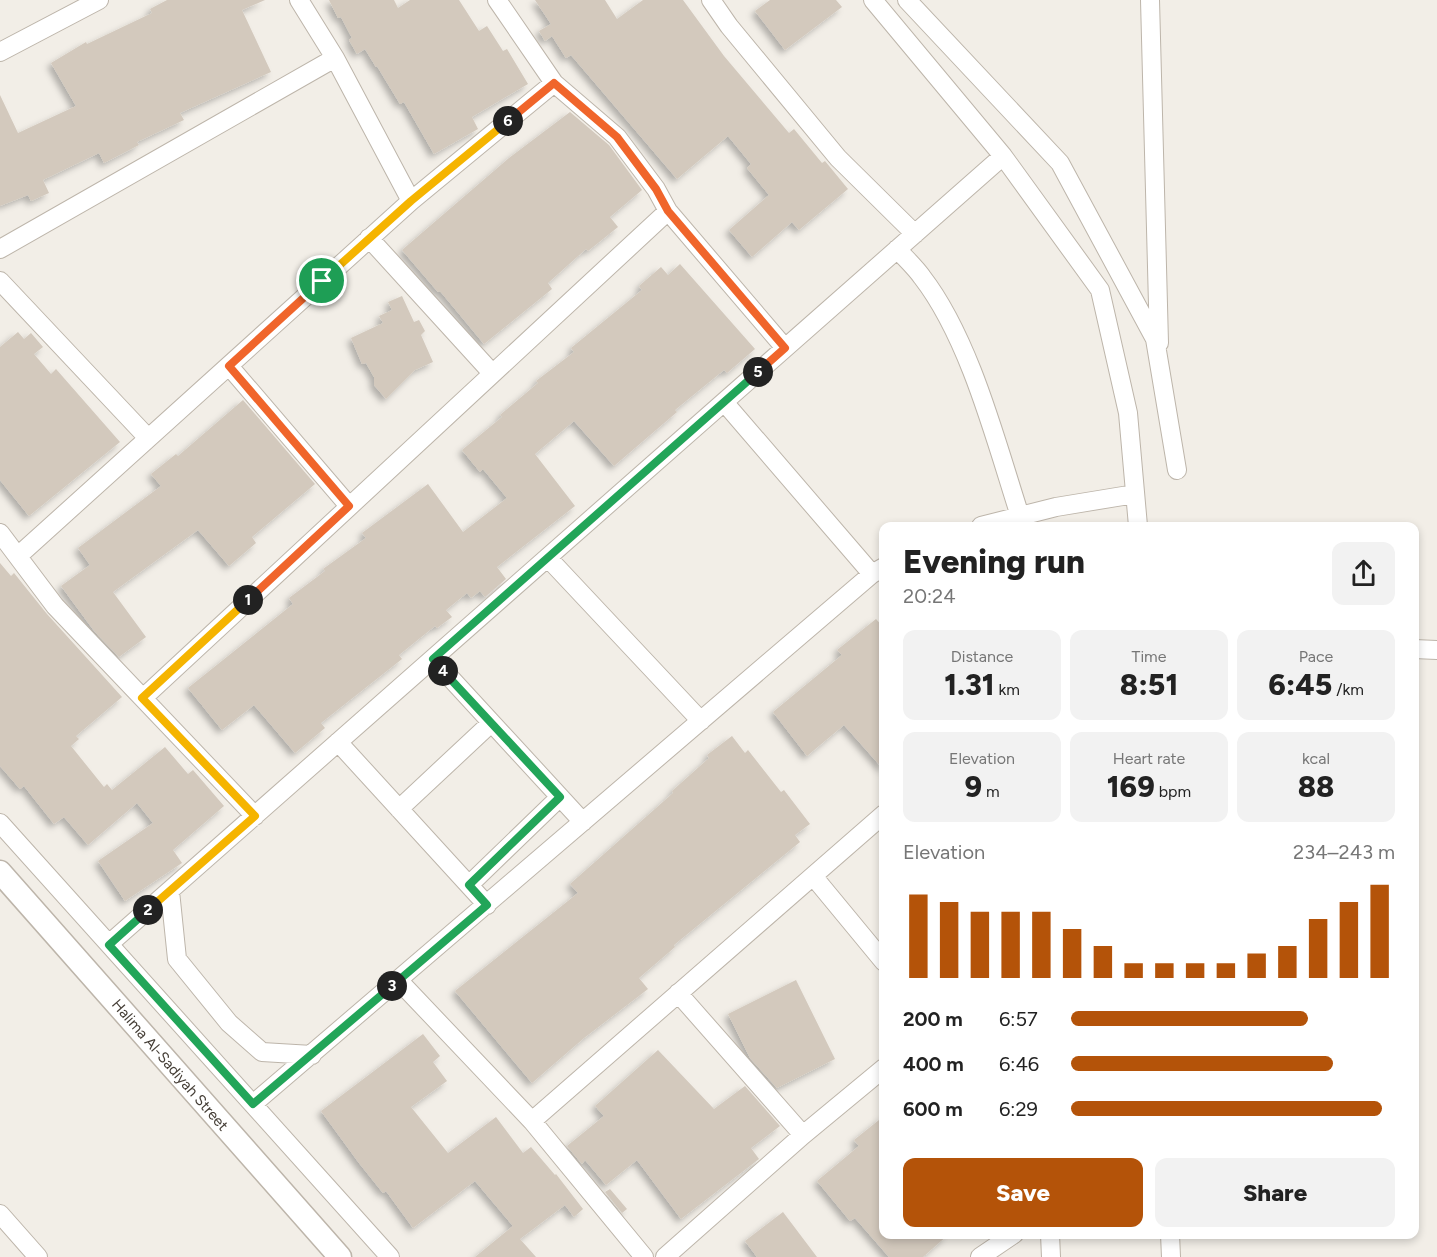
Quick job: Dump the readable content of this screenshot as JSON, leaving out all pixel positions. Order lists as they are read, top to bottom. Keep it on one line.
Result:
{"streets":{"street":["Halima Al-Sadiyah Street"]},"page":{"pins":["6","5","1","4","2","3"],"heading":["Evening run","20:24"],"stats":[["Distance","1.31 km"],["Time","8:51"],["Pace","6:45 /km"],["Elevation","9 m"],["Heart rate","169 bpm"],["kcal","88"]],"chart":["Elevation","234–243 m"],"list":[{"name":"200 m","note":"6:57"},{"name":"400 m","note":"6:46"},{"name":"600 m","note":"6:29"}],"buttons":["Save","Share"]}}
